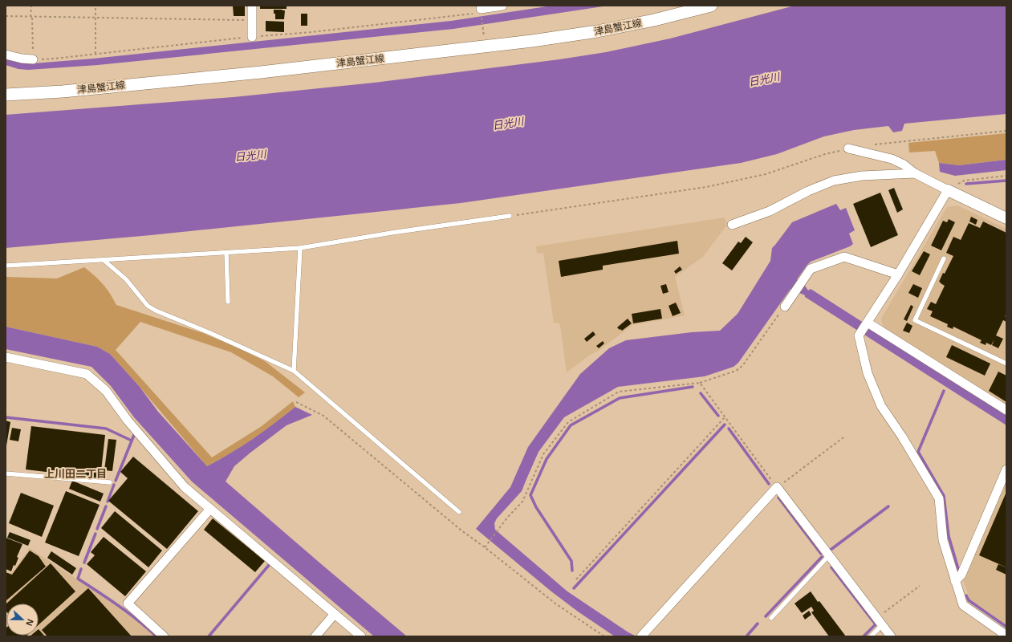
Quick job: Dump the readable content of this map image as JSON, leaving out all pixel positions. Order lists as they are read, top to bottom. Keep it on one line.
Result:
{"streets":{"main road":["津島蟹江線"]},"districts":["上川田二丁目"],"water":["日光川"],"north":"right"}
